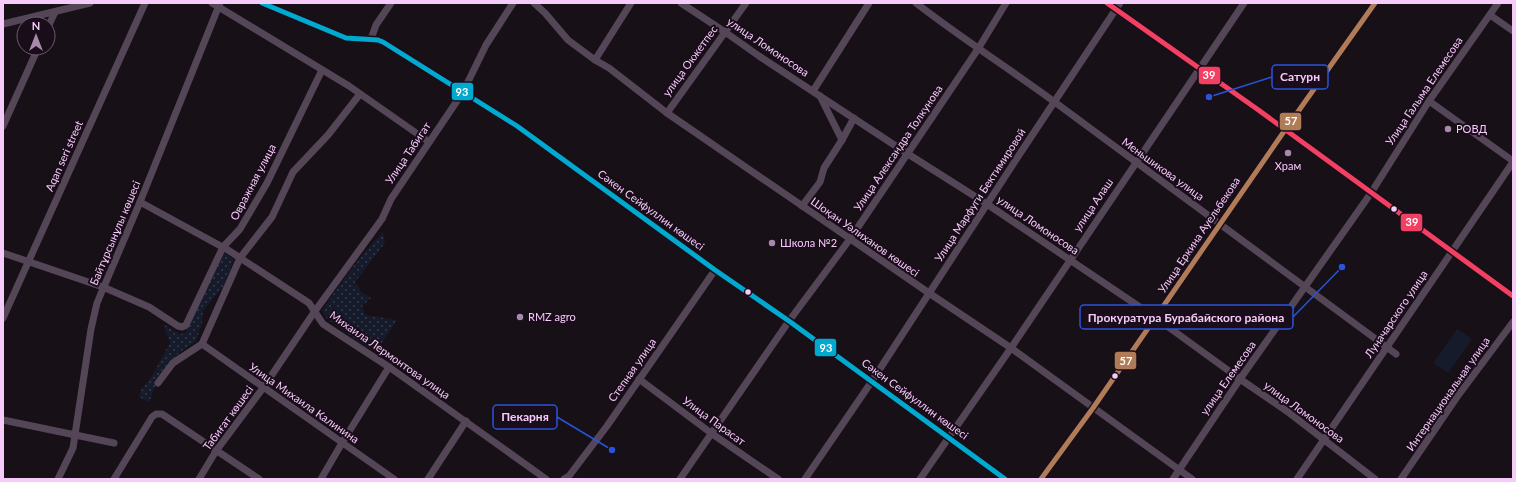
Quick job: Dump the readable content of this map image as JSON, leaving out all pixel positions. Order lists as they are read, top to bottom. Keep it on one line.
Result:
{"streets":{"street":["улица Ломоносова","улица Окжетпес","Улица Галыма Елемесова","Улица Александра Толкунова","Улица Табигат","Aqan seri street","Меньшикова улица","Овражная улица","Улица Марфуги Бектимировой","улица Алаш","Сәкен Сейфуллин көшесі","Байтұрсынұлы көшесі","Улица Еркина Ауельбекова","Шоқан Уәлиханов көшесі","Луначарского улица","Михаила Лермонтова улица","Степная улица","улица Елемесова","Интернациональная улица","Улица Михаила Калинина","Табиғат көшесі","Улица Парасат"]},"crossings":[["улица Ломоносова","улица Окжетпес"],["улица Ломоносова","Улица Александра Толкунова"],["улица Ломоносова","Улица Марфуги Бектимировой"],["улица Ломоносова","улица Алаш"],["улица Ломоносова","Улица Еркина Ауельбекова"],["улица Ломоносова","Луначарского улица"],["улица Ломоносова","улица Елемесова"],["улица Окжетпес","Шоқан Уәлиханов көшесі"],["Улица Галыма Елемесова","улица Елемесова"],["Улица Александра Толкунова","Меньшикова улица"],["Улица Александра Толкунова","Сәкен Сейфуллин көшесі"],["Улица Александра Толкунова","Шоқан Уәлиханов көшесі"],["Улица Александра Толкунова","Улица Парасат"],["Улица Табигат","Сәкен Сейфуллин көшесі"],["Улица Табигат","Михаила Лермонтова улица"],["Улица Табигат","Табиғат көшесі"],["Меньшикова улица","Улица Марфуги Бектимировой"],["Меньшикова улица","улица Алаш"],["Меньшикова улица","Улица Еркина Ауельбекова"],["Меньшикова улица","Луначарского улица"],["Меньшикова улица","улица Елемесова"],["Овражная улица","Байтұрсынұлы көшесі"],["Овражная улица","Михаила Лермонтова улица"],["Улица Марфуги Бектимировой","Сәкен Сейфуллин көшесі"],["Улица Марфуги Бектимировой","Шоқан Уәлиханов көшесі"],["улица Алаш","Сәкен Сейфуллин көшесі"],["улица Алаш","Шоқан Уәлиханов көшесі"],["Сәкен Сейфуллин көшесі","Степная улица"],["Байтұрсынұлы көшесі","Михаила Лермонтова улица"],["Улица Еркина Ауельбекова","Шоқан Уәлиханов көшесі"],["Шоқан Уәлиханов көшесі","улица Елемесова"],["Михаила Лермонтова улица","Табиғат көшесі"],["Степная улица","Улица Парасат"],["Улица Михаила Калинина","Табиғат көшесі"]],"places":["Сатурн","РОВД","Храм","Школа №2","Прокуратура Бурабайского района","RMZ agro","Пекарня"],"lines":["transit line 57","transit line 93","transit line 39"],"north":"top"}
